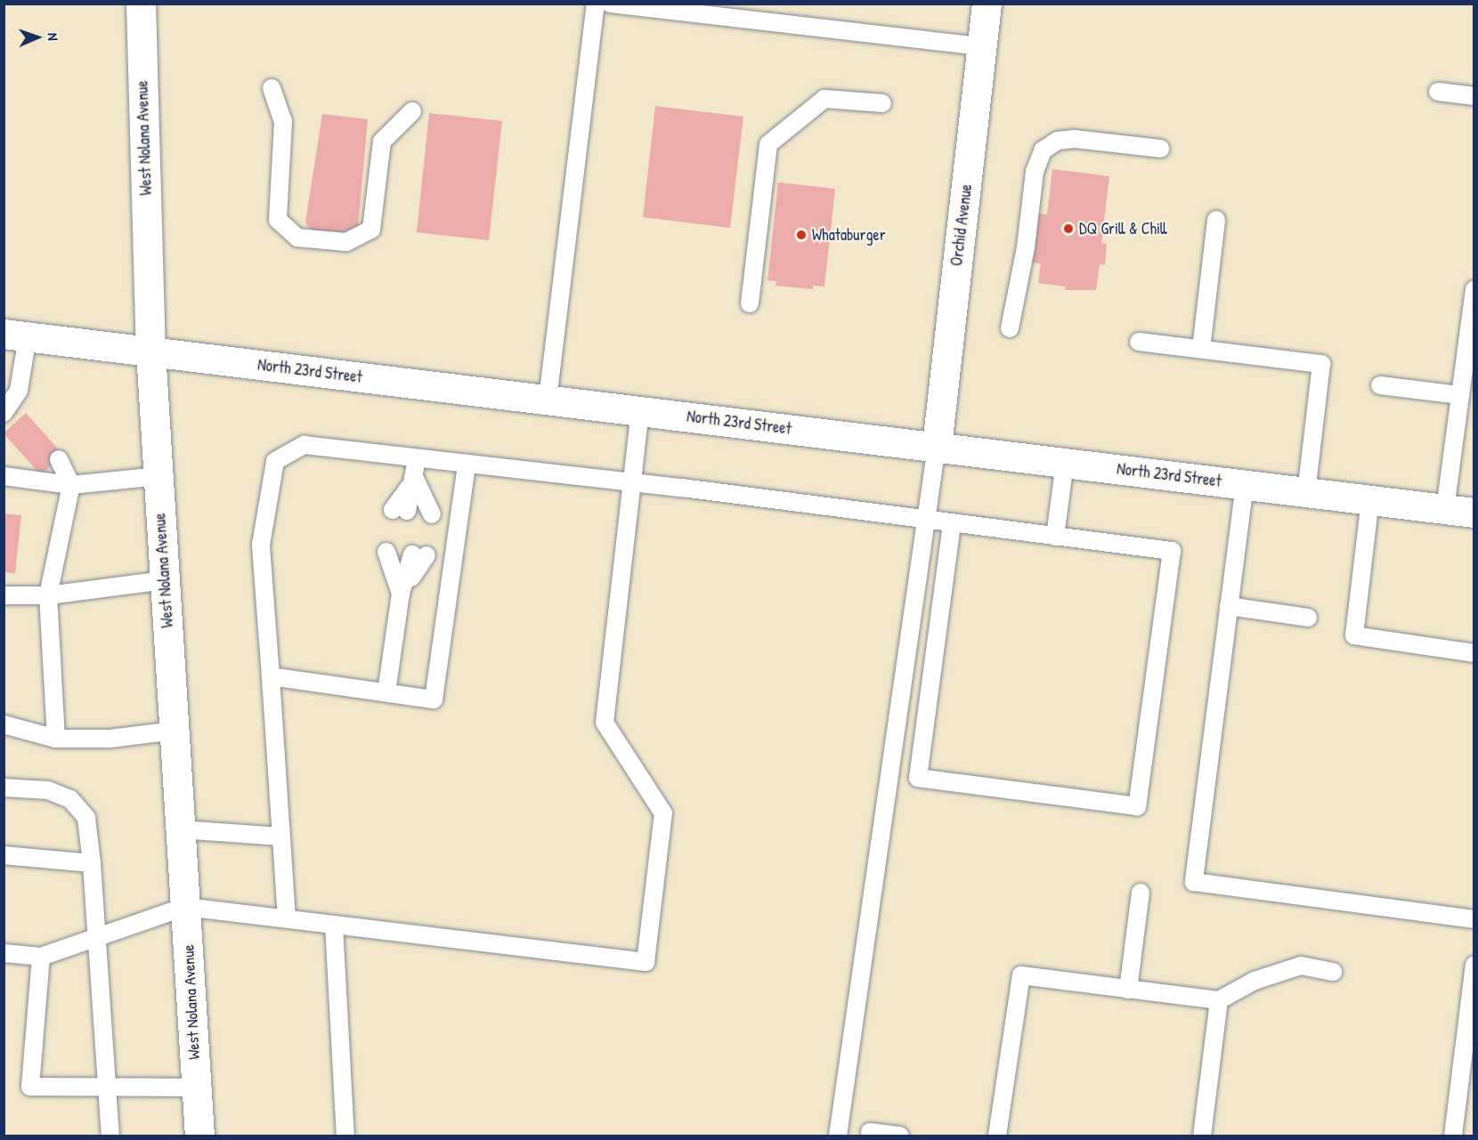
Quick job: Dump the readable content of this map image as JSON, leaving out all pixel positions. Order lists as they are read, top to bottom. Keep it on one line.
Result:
{"streets":{"main road":["West Nolana Avenue","Orchid Avenue","North 23rd Street"]},"crossings":[["West Nolana Avenue","North 23rd Street"],["Orchid Avenue","North 23rd Street"]],"places":["DQ Grill & Chill","Whataburger"],"north":"right"}
